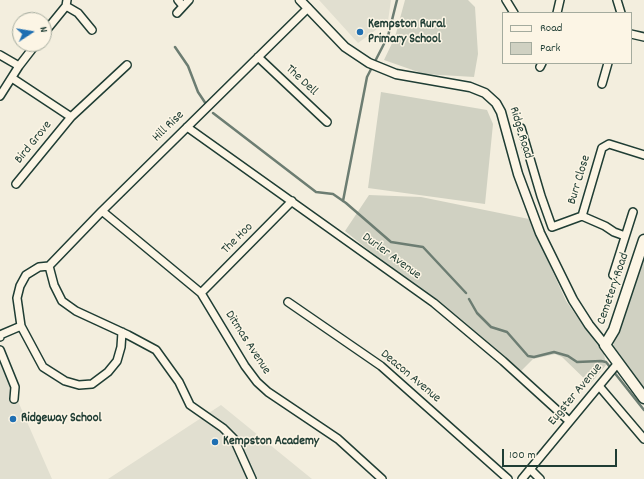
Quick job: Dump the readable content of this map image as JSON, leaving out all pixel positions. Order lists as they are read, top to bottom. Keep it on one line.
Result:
{"streets":{"main road":["Ridge Road","Cemetery Road"],"street":["The Dell","Hill Rise","Bird Grove","Burr Close","The Hoo","Durler Avenue","Ditmas Avenue","Deacon Avenue","Eugster Avenue"]},"crossings":[["The Dell","Hill Rise"],["Hill Rise","Ridge Road"],["Hill Rise","Durler Avenue"],["Hill Rise","Ditmas Avenue"],["Ridge Road","Cemetery Road"],["Ridge Road","Eugster Avenue"],["The Hoo","Durler Avenue"],["The Hoo","Ditmas Avenue"],["Durler Avenue","Eugster Avenue"]],"places":["Kempston Rural Primary School","Ridgeway School","Kempston Academy"],"legend":["Road","Park"],"scale_bar":"100 m","north":"right"}
